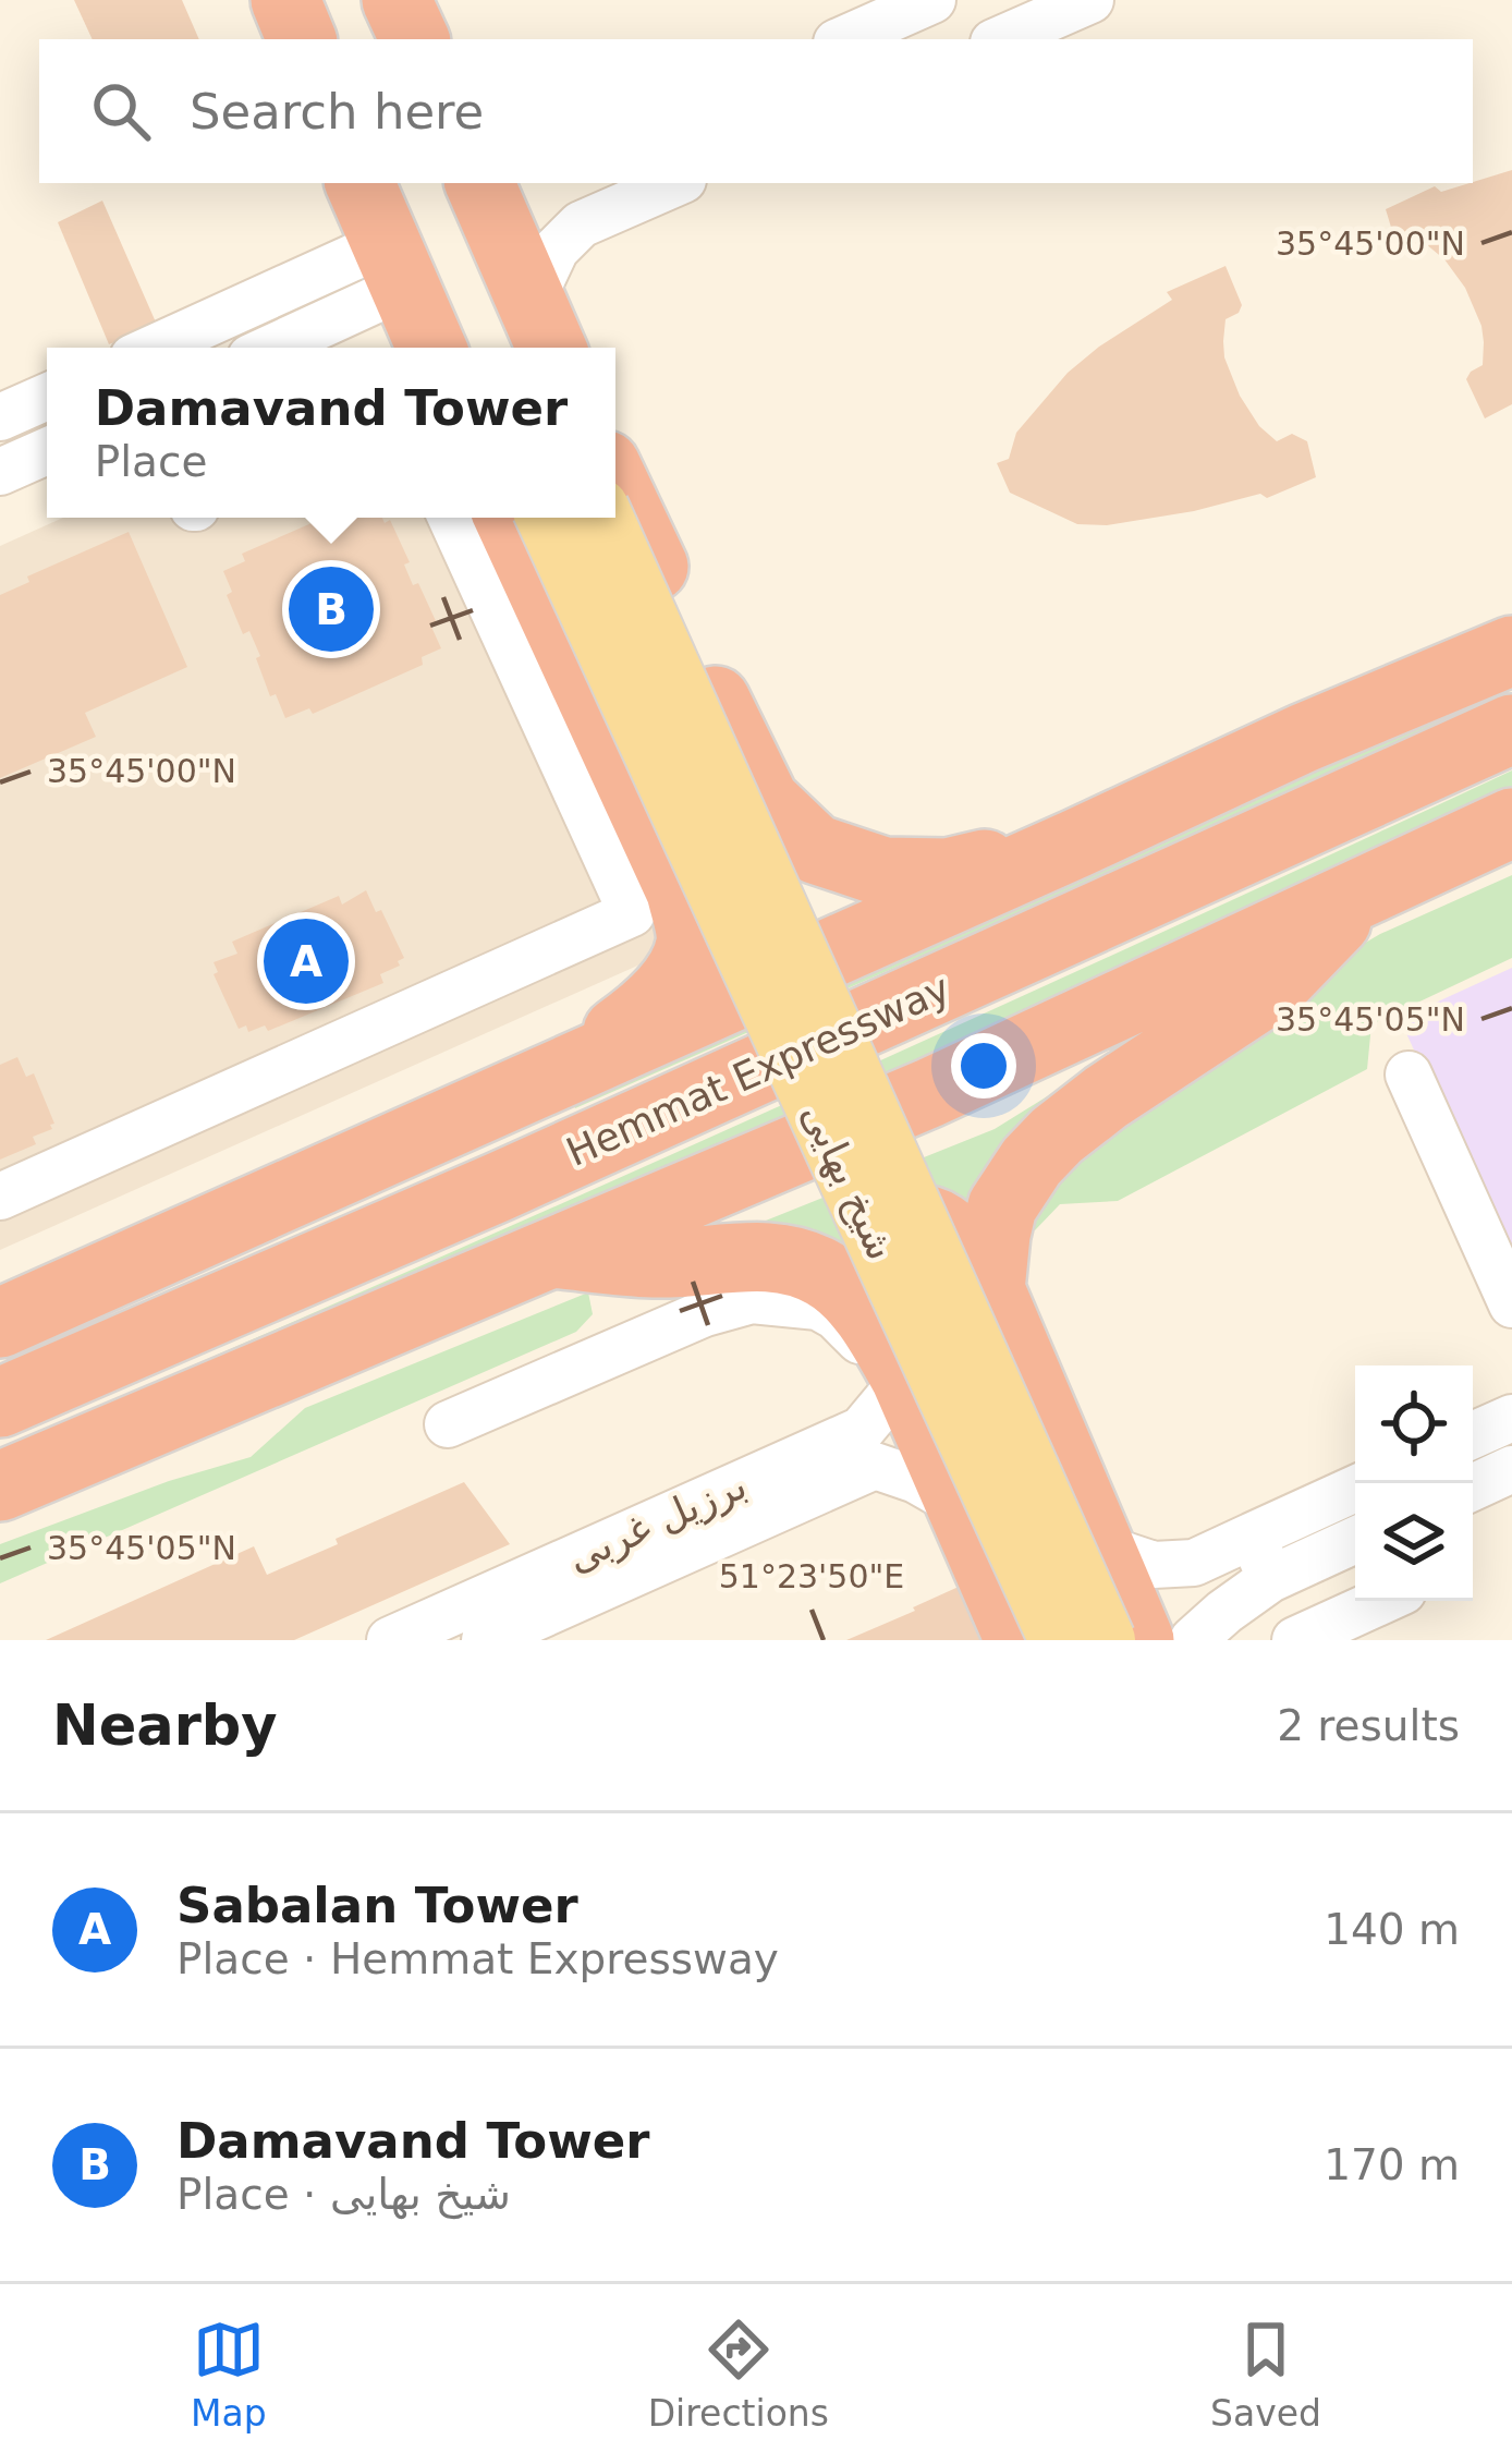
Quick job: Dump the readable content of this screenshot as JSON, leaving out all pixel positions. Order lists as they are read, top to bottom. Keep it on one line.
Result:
{"streets":{"highway":["Hemmat Expressway"],"main road":["شیخ بهایی"],"street":["برزیل غربی"]},"page":{"search":"Search here","popup":["Damavand Tower","Place"],"pins":["B","A"],"heading":["Nearby","2 results"],"list":[{"mark":"A","name":"Sabalan Tower","note":"Place · Hemmat Expressway","value":"140 m"},{"mark":"B","name":"Damavand Tower","note":"Place · شیخ بهایی","value":"170 m"}],"nav":["Map","Directions","Saved"]},"coordinates":["35°45'00\"N","35°45'05\"N","51°23'50\"E"]}
